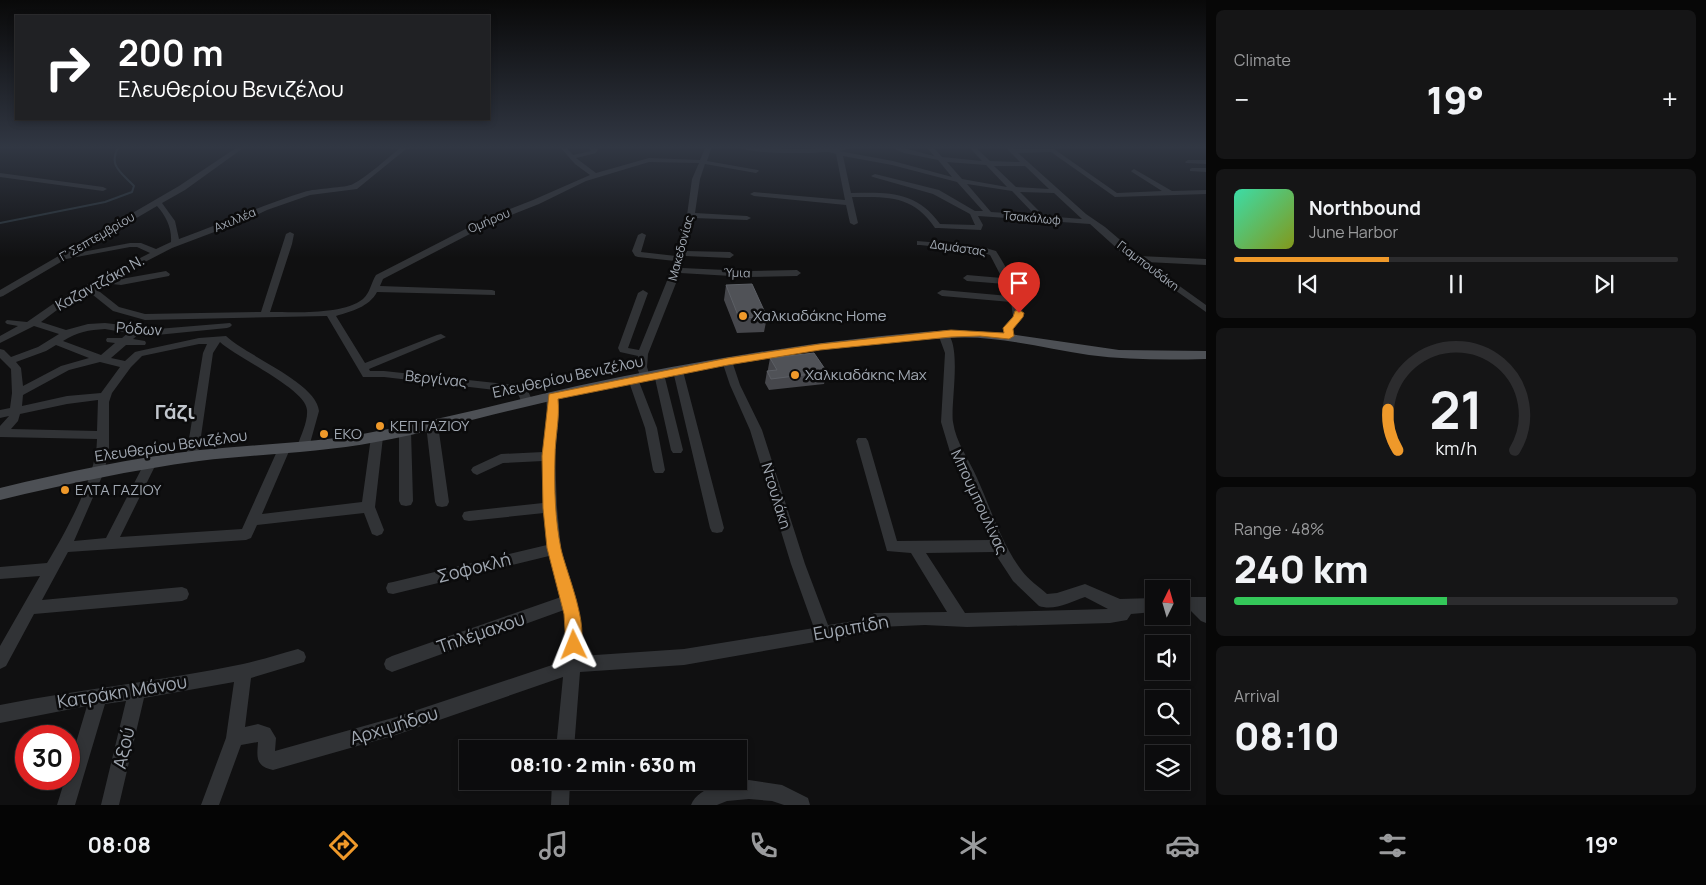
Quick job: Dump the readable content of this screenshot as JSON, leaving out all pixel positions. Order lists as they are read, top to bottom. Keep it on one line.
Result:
{"streets":{"main road":["Ελευθερίου Βενιζέλου"],"street":["Τσακάλωφ","Αχιλλέα","Ομήρου","Γ' Σεπτεμβρίου","Μακεδονίας","Δαμάστας","Γιαμπουδάκη","Ύμια","Καζαντζάκη Ν.","Ρόδων","Βεργίνας","Ντουλάκη","Μπουμπουλίνας","Σοφοκλή","Ευριπίδη","Τηλέμαχου","Κατράκη Μάνου","Αρχιμήδου","Αξού"]},"crossings":[["Τσακάλωφ","Γιαμπουδάκη"],["Αχιλλέα","Καζαντζάκη Ν."],["Ομήρου","Καζαντζάκη Ν."],["Μακεδονίας","Ύμια"],["Μακεδονίας","Ελευθερίου Βενιζέλου"],["Δαμάστας","Ελευθερίου Βενιζέλου"],["Ελευθερίου Βενιζέλου","Βεργίνας"],["Ελευθερίου Βενιζέλου","Ντουλάκη"],["Ελευθερίου Βενιζέλου","Μπουμπουλίνας"],["Ντουλάκη","Ευριπίδη"],["Μπουμπουλίνας","Ευριπίδη"],["Ευριπίδη","Αρχιμήδου"],["Κατράκη Μάνου","Αξού"]],"districts":["Γάζι"],"places":["Χαλκιαδάκης Home","Χαλκιαδάκης Max","ΚΕΠ ΓΑΖΙΟΥ","EKO","ΕΛΤΑ ΓΑΖΙΟΥ"],"north":"top","page":{"tile":["Climate",["Range · 48%","240 km"],["Arrival","08:10"]],"turn":["200 m","Ελευθερίου Βενιζέλου"],"heat":["−","19°","+"],"song":["Northbound","June Harbor"],"limit":"30","trip":"08:10 · 2 min · 630 m","tabs":["08:08","19°"],"gauge":["21","km/h"]}}
